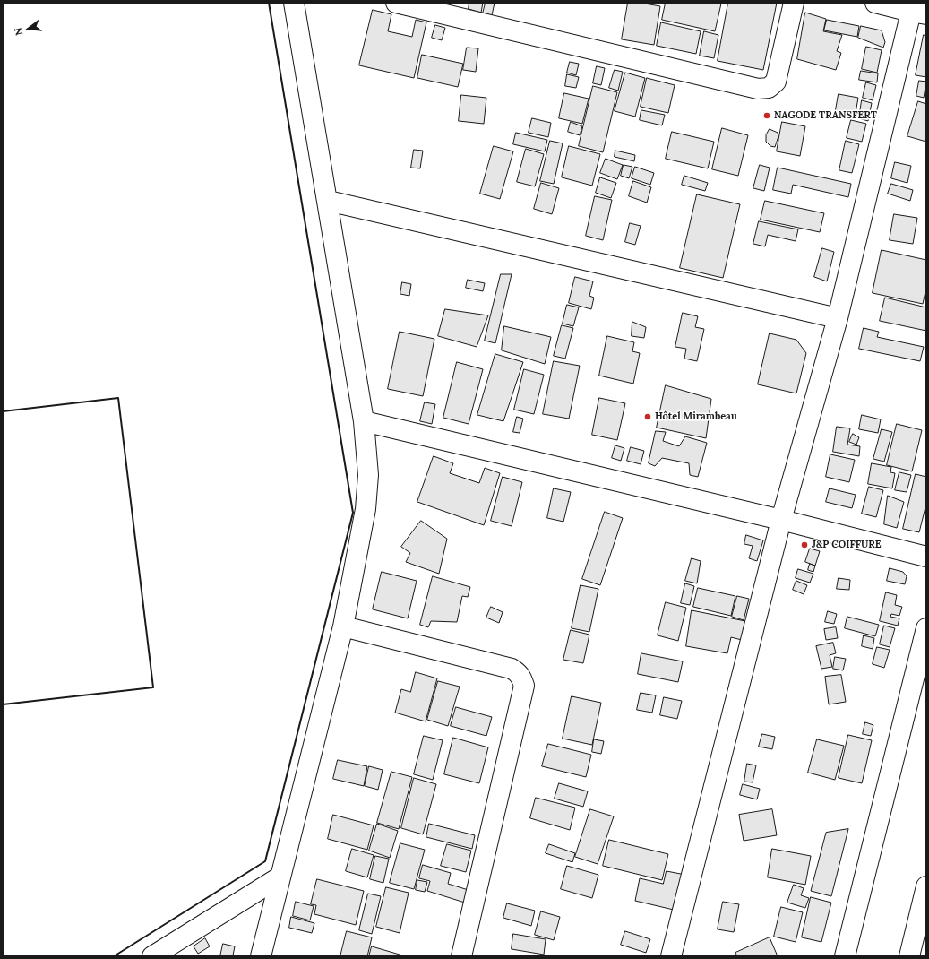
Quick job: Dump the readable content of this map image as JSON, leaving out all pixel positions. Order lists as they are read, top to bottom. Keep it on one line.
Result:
{"places":["NAGODE TRANSFERT","Hôtel Mirambeau","J&P COIFFURE"],"north":"left"}
